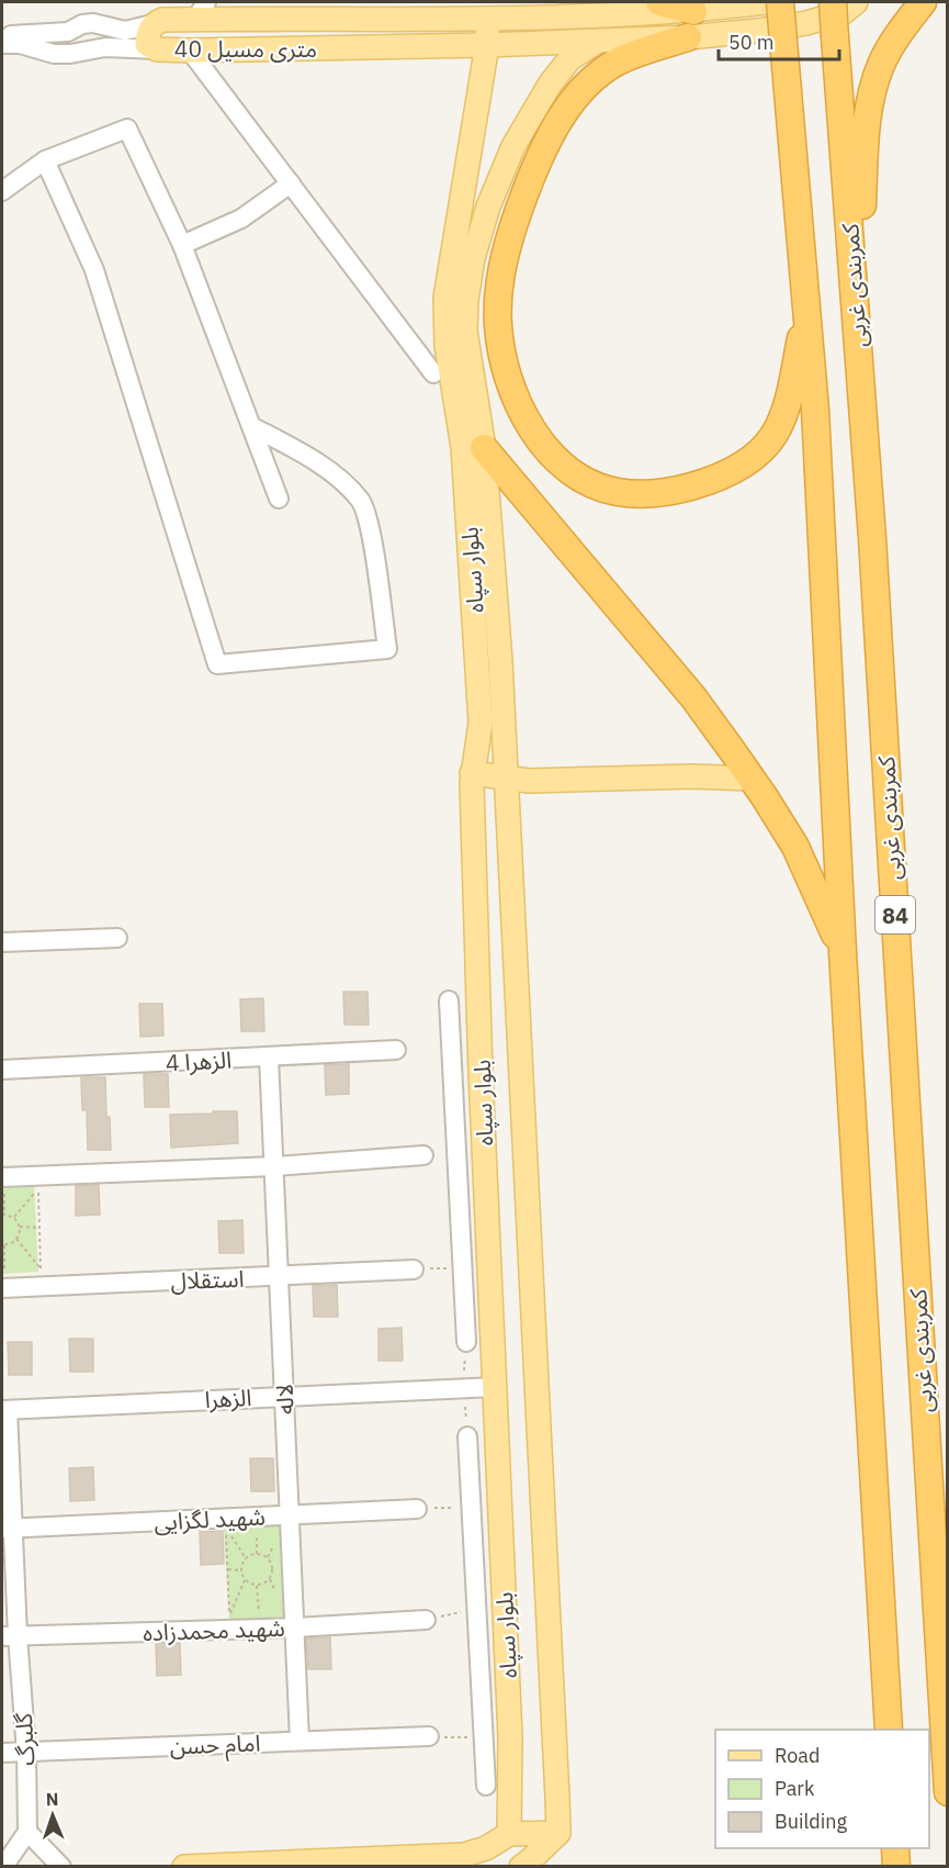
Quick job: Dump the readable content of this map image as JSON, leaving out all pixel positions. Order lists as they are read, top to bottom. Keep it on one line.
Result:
{"streets":{"highway":["کمربندی غربی","84"],"main road":["40 متری مسیل","بلوار سپاه"],"street":["الزهرا 4","استقلال","الزهرا","لاله","شهید لگزایی","شهید محمدزاده","گلبرگ","امام حسن"]},"crossings":[["40 متری مسیل","بلوار سپاه"],["بلوار سپاه","الزهرا"],["الزهرا 4","لاله"],["استقلال","لاله"],["الزهرا","لاله"],["الزهرا","گلبرگ"],["لاله","شهید لگزایی"],["لاله","شهید محمدزاده"],["لاله","امام حسن"],["شهید لگزایی","گلبرگ"],["شهید محمدزاده","گلبرگ"],["گلبرگ","امام حسن"]],"legend":["Road","Park","Building"],"scale_bar":"50 m","north":"top"}
